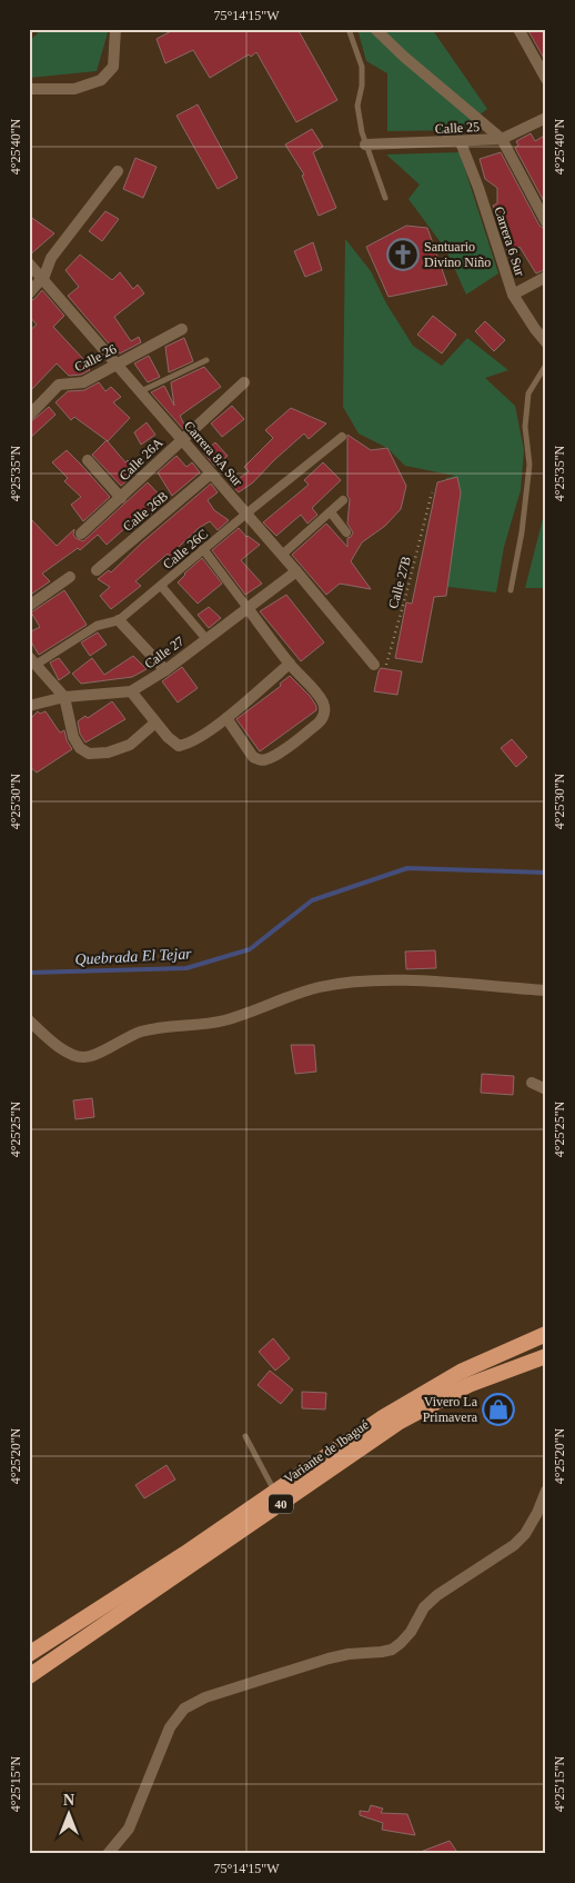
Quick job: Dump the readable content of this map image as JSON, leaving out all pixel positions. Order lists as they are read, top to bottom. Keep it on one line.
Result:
{"streets":{"highway":["Variante de Ibagué","40"],"street":["Calle 25","Carrera 6 Sur","Calle 26","Carrera 8A Sur","Calle 26A","Calle 26B","Calle 26C","Calle 27"],"path":["Calle 27B"]},"crossings":[["Calle 25","Carrera 6 Sur"],["Calle 26","Carrera 8A Sur"],["Carrera 8A Sur","Calle 26A"],["Carrera 8A Sur","Calle 26B"],["Carrera 8A Sur","Calle 26C"],["Carrera 8A Sur","Calle 27B"],["Carrera 8A Sur","Calle 27"]],"water":["Quebrada El Tejar"],"places":{"church":["Santuario Divino Niño"],"shop":["Vivero La Primavera"]},"north":"top","coordinates":["75°14'15\"W","4°25'40\"N","4°25'35\"N","4°25'30\"N","4°25'25\"N","4°25'20\"N","4°25'15\"N"]}
